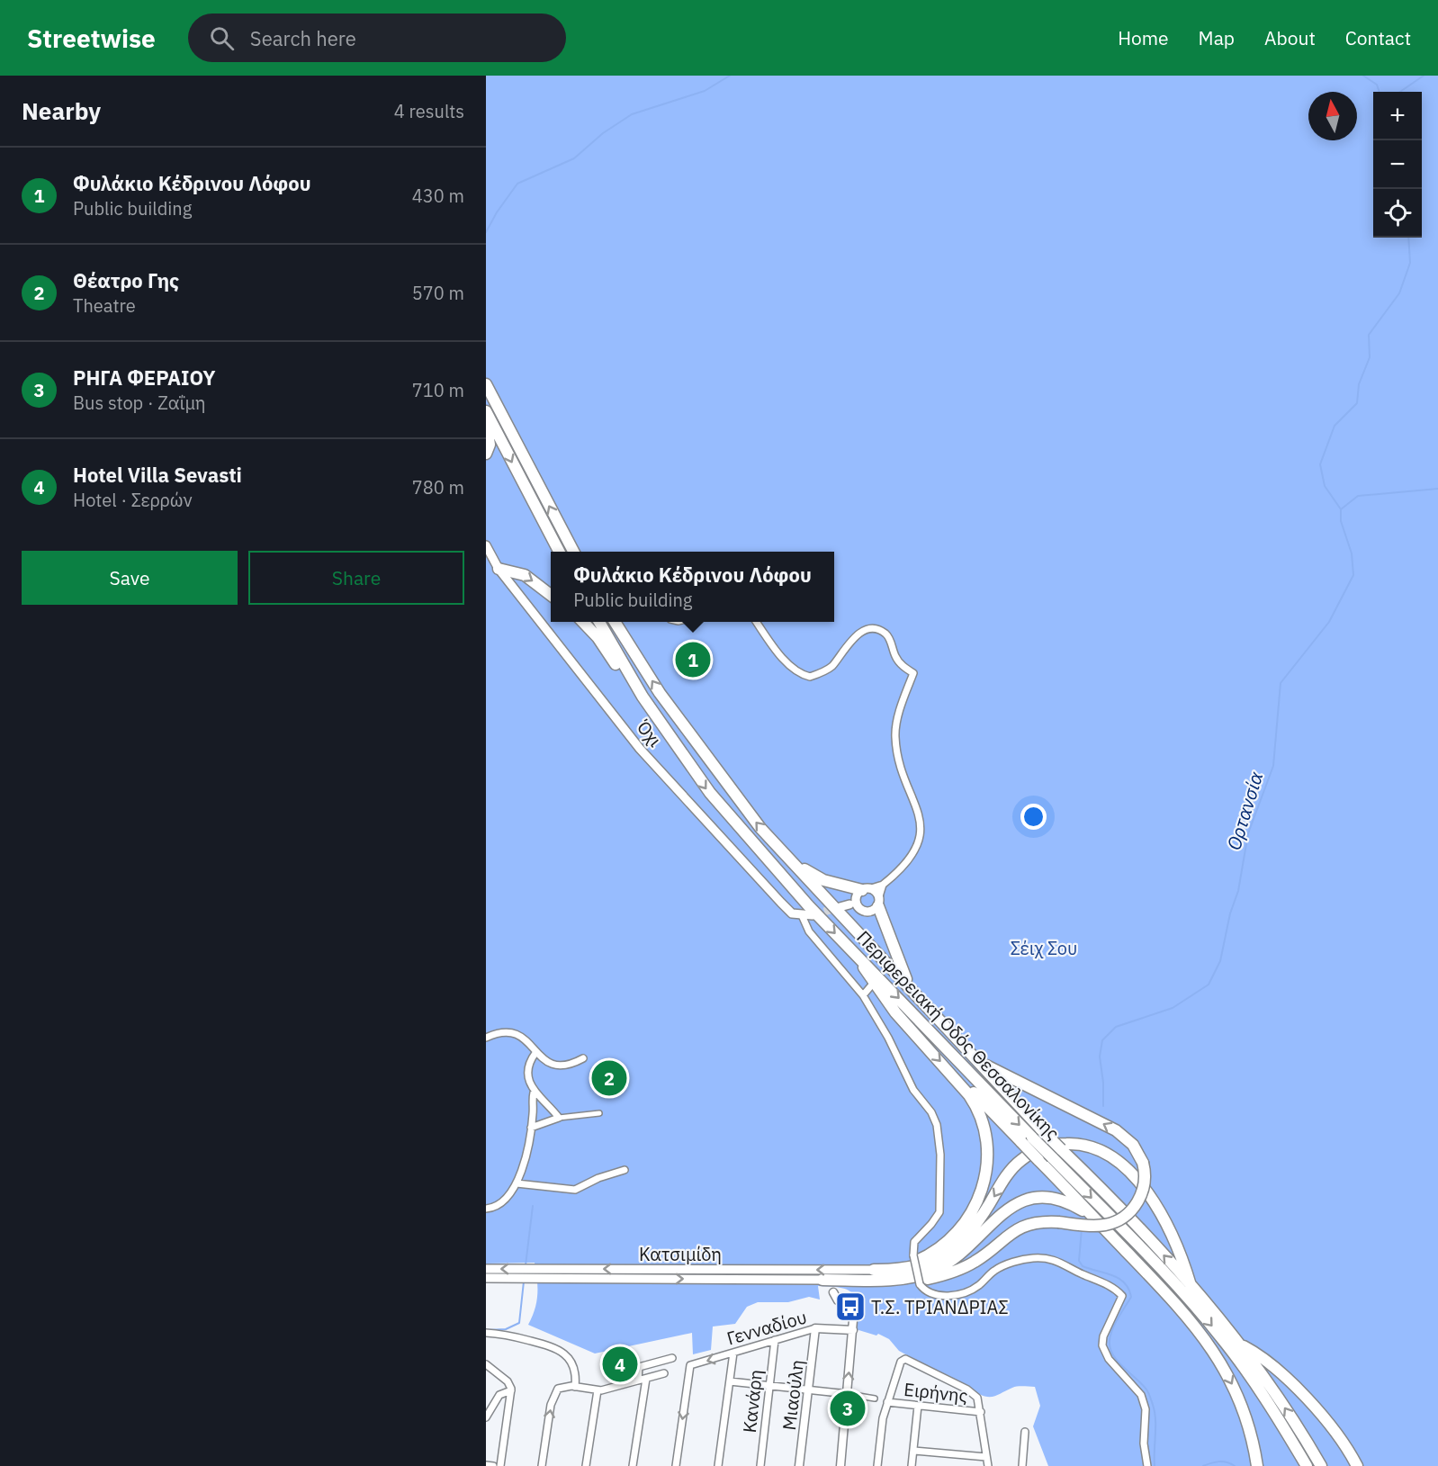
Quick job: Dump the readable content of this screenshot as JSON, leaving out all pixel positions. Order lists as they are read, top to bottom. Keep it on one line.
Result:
{"streets":{"highway":["Περιφερειακή Οδός Θεσσαλονίκης"],"main road":["Όχι","Κατσιμίδη"],"street":["Γενναδίου","Ειρήνης","Μιαούλη","Κανάρη"]},"crossings":[["Γενναδίου","Μιαούλη"],["Γενναδίου","Κανάρη"]],"water":["Ορτανσία"],"parks":["Σέιχ Σου"],"places":{"bus stop":["Τ.Σ. ΤΡΙΑΝΔΡΙΑΣ"]},"north":"top","page":{"header":"Streetwise","search":"Search here","nav":["Home","Map","About","Contact"],"heading":["Nearby","4 results"],"map_buttons":["+","−"],"list":[{"mark":"1","name":"Φυλάκιο Κέδρινου Λόφου","note":"Public building","value":"430 m"},{"mark":"2","name":"Θέατρο Γης","note":"Theatre","value":"570 m"},{"mark":"3","name":"ΡΗΓΑ ΦΕΡΑΙΟΥ","note":"Bus stop · Ζαΐμη","value":"710 m"},{"mark":"4","name":"Hotel Villa Sevasti","note":"Hotel · Σερρών","value":"780 m"}],"buttons":["Save","Share"],"popup":["Φυλάκιο Κέδρινου Λόφου","Public building"],"pins":["1","2","4","3"]}}
